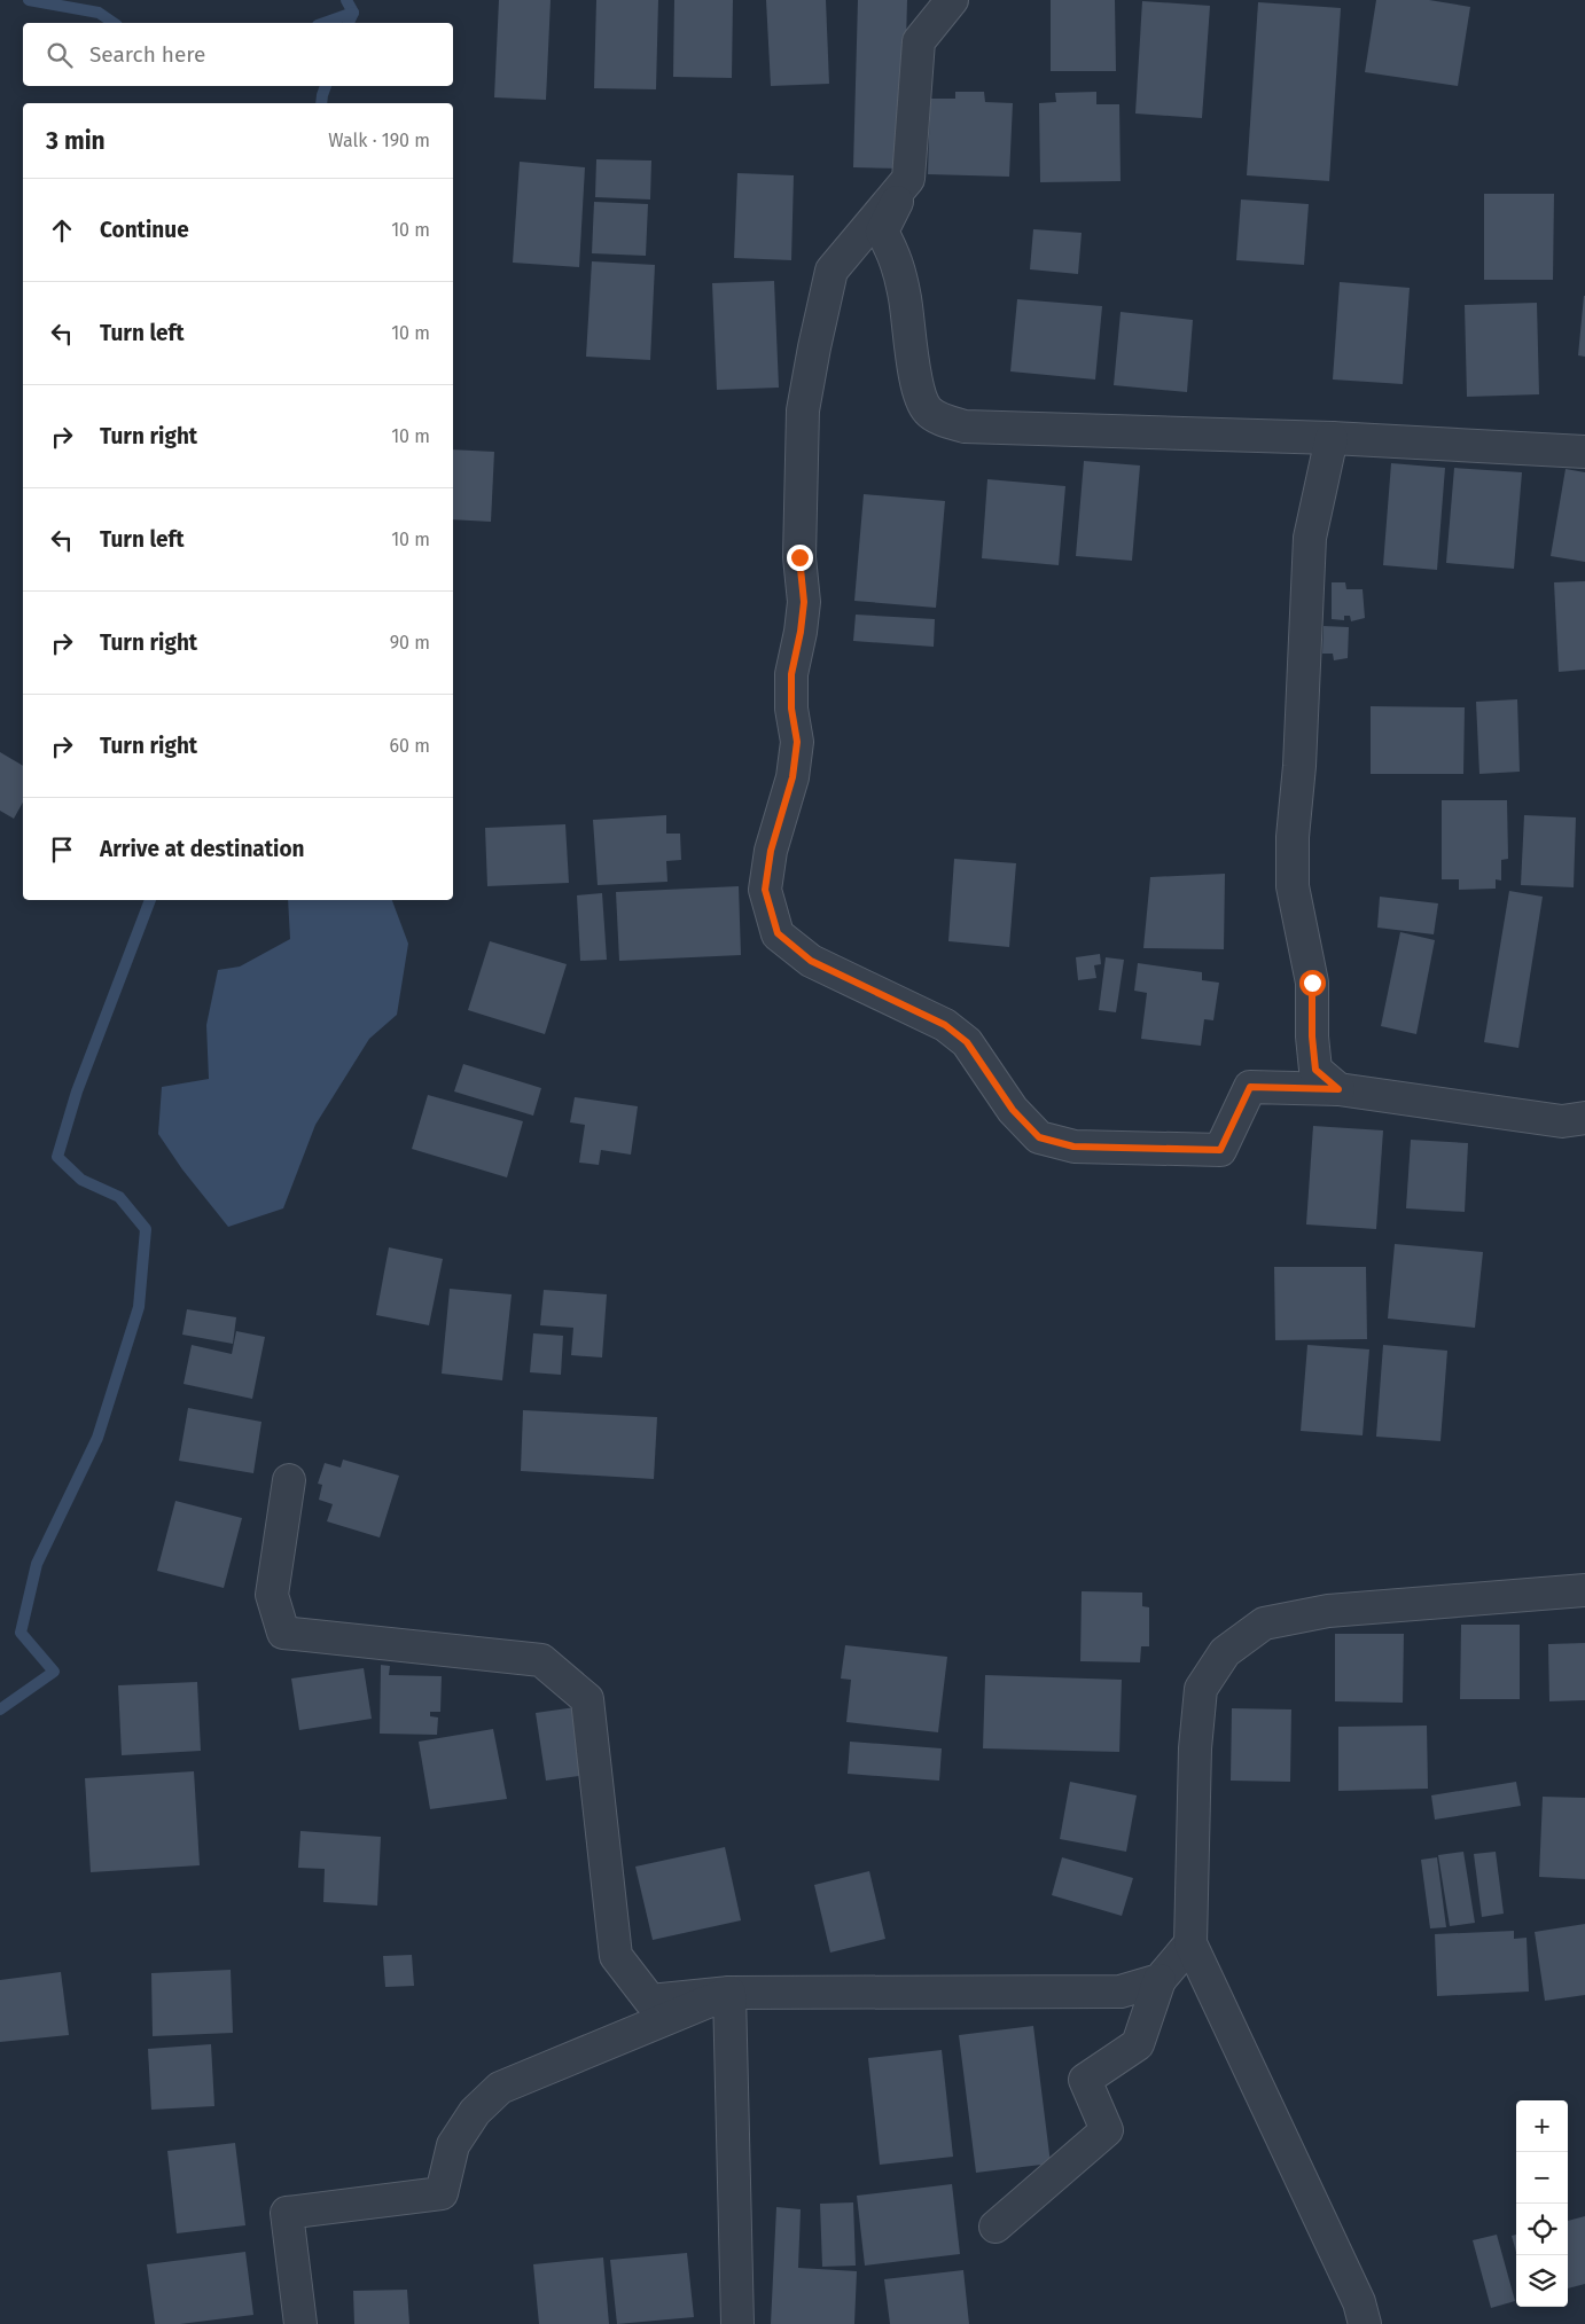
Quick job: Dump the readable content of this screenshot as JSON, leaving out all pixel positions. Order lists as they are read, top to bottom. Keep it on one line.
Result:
{"page":{"search":"Search here","heading":["3 min","Walk · 190 m"],"list":[["Continue","10 m"],["Turn left","10 m"],["Turn right","10 m"],["Turn left","10 m"],["Turn right","90 m"],["Turn right","60 m"],"Arrive at destination"],"map_buttons":["+","−"]}}
